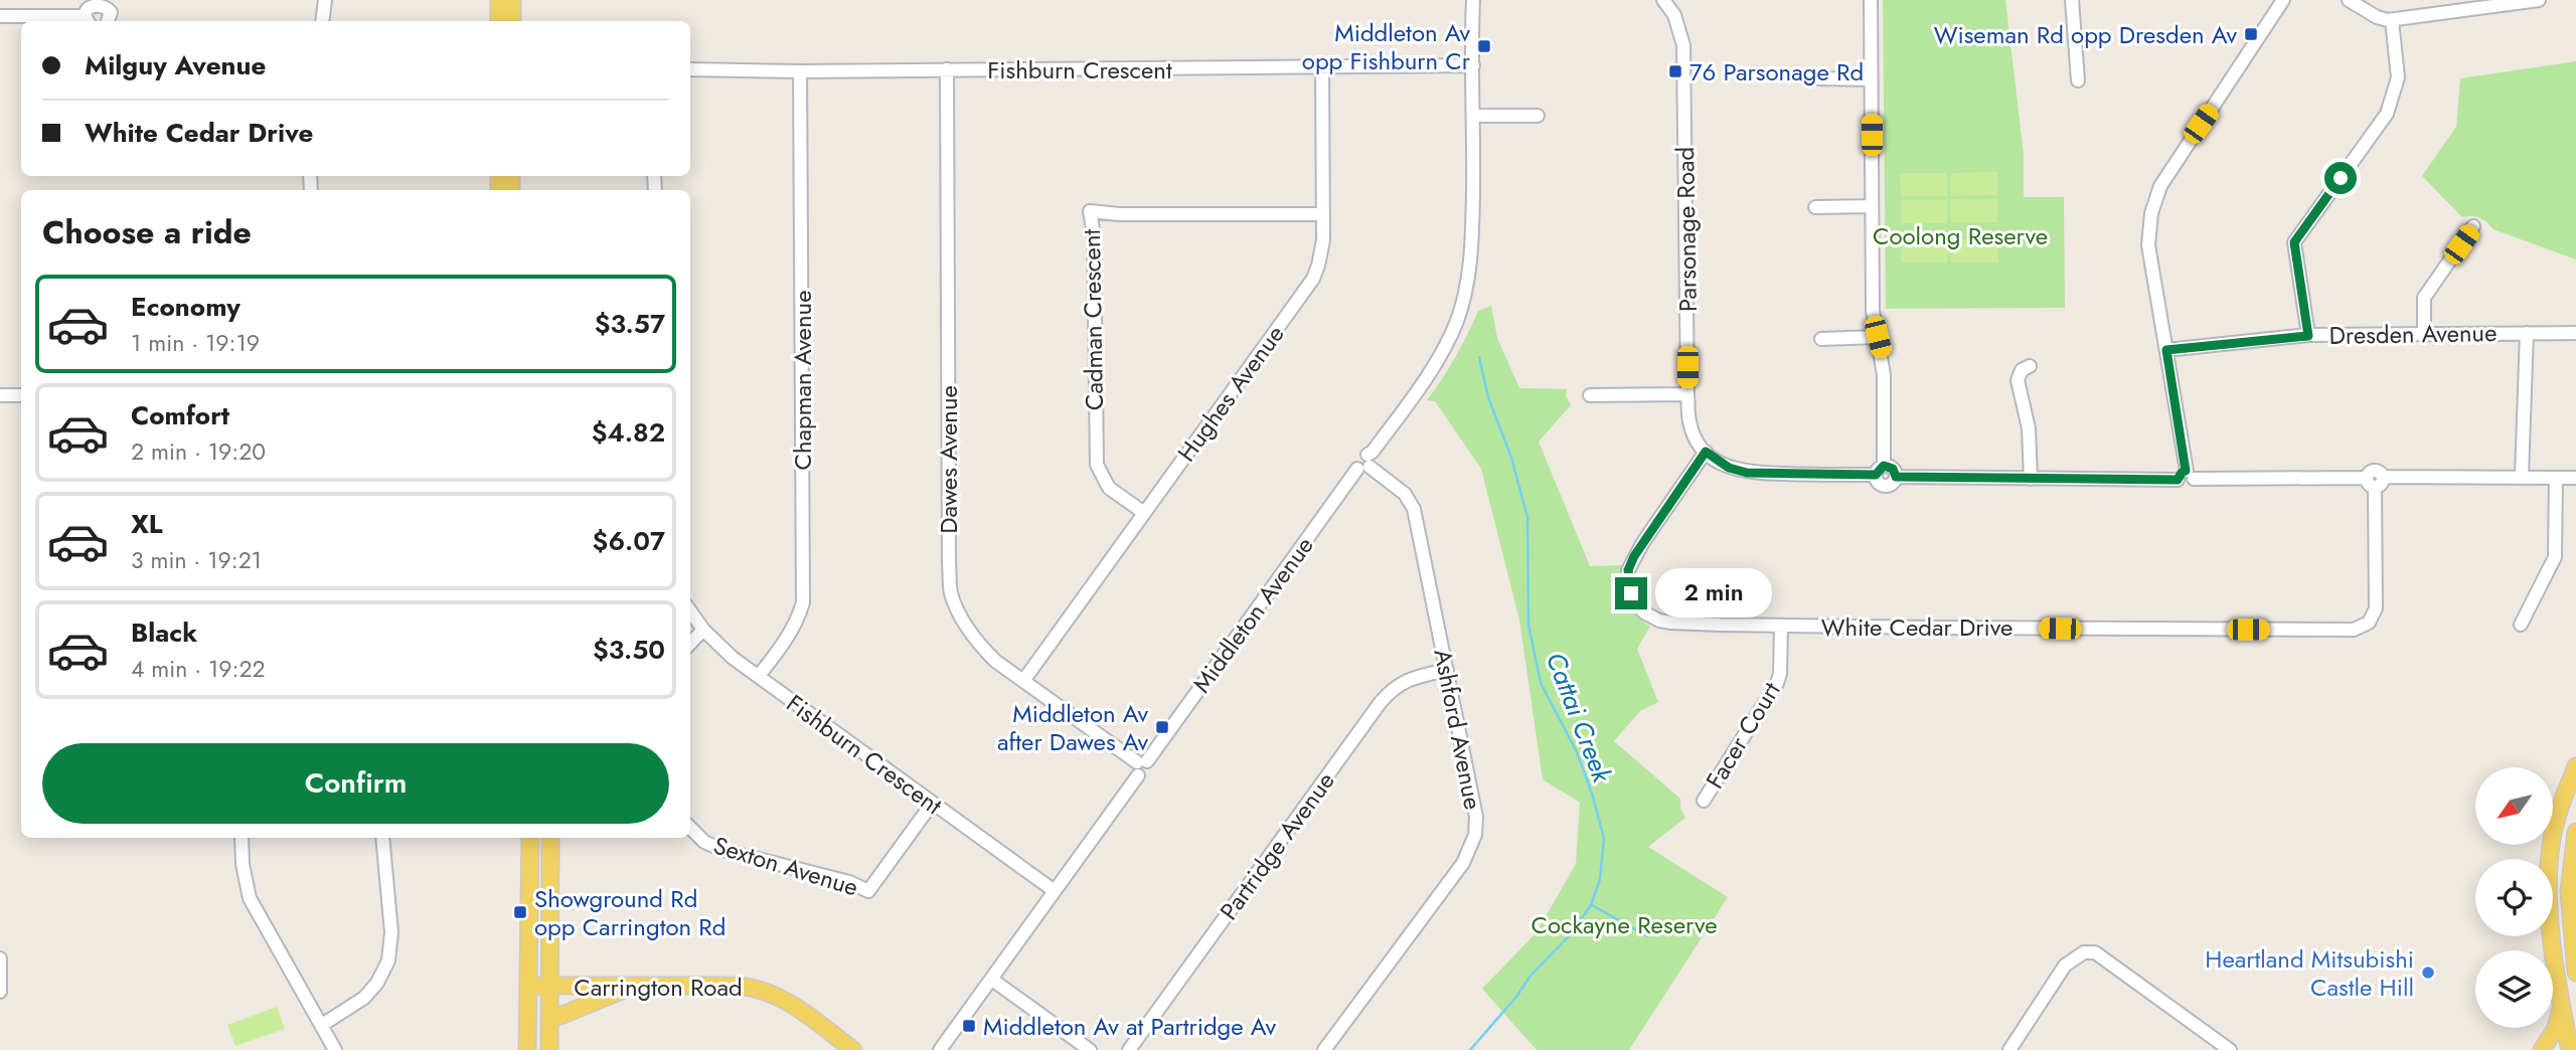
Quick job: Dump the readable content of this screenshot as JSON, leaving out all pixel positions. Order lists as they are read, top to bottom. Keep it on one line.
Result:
{"streets":{"main road":["Carrington Road"],"street":["Fishburn Crescent","Parsonage Road","Cadman Crescent","Dresden Avenue","Chapman Avenue","Hughes Avenue","Dawes Avenue","Middleton Avenue","White Cedar Drive","Ashford Avenue","Facer Court","Partridge Avenue","Sexton Avenue"]},"crossings":[["Fishburn Crescent","Chapman Avenue"],["Fishburn Crescent","Hughes Avenue"],["Fishburn Crescent","Dawes Avenue"],["Fishburn Crescent","Middleton Avenue"],["Fishburn Crescent","Sexton Avenue"],["Parsonage Road","White Cedar Drive"],["Cadman Crescent","Hughes Avenue"],["Hughes Avenue","Dawes Avenue"],["Dawes Avenue","Middleton Avenue"],["Middleton Avenue","Ashford Avenue"],["White Cedar Drive","Facer Court"],["Ashford Avenue","Partridge Avenue"]],"water":["Cattai Creek"],"parks":["Coolong Reserve","Cockayne Reserve"],"places":{"transit":["Wiseman Rd opp Dresden Av","Middleton Av opp Fishburn Cr","76 Parsonage Rd","Middleton Av after Dawes Av","Showground Rd opp Carrington Rd","Middleton Av at Partridge Av"],"other":["Heartland Mitsubishi Castle Hill"]},"north":"bottom left","page":{"banner":["Milguy Avenue","White Cedar Drive"],"heading":"Choose a ride","list":[{"name":"Economy","note":"1 min · 19:19","value":"$3.57"},{"name":"Comfort","note":"2 min · 19:20","value":"$4.82"},{"name":"XL","note":"3 min · 19:21","value":"$6.07"},{"name":"Black","note":"4 min · 19:22","value":"$3.50"}],"bubble":"2 min","buttons":"Confirm"}}
